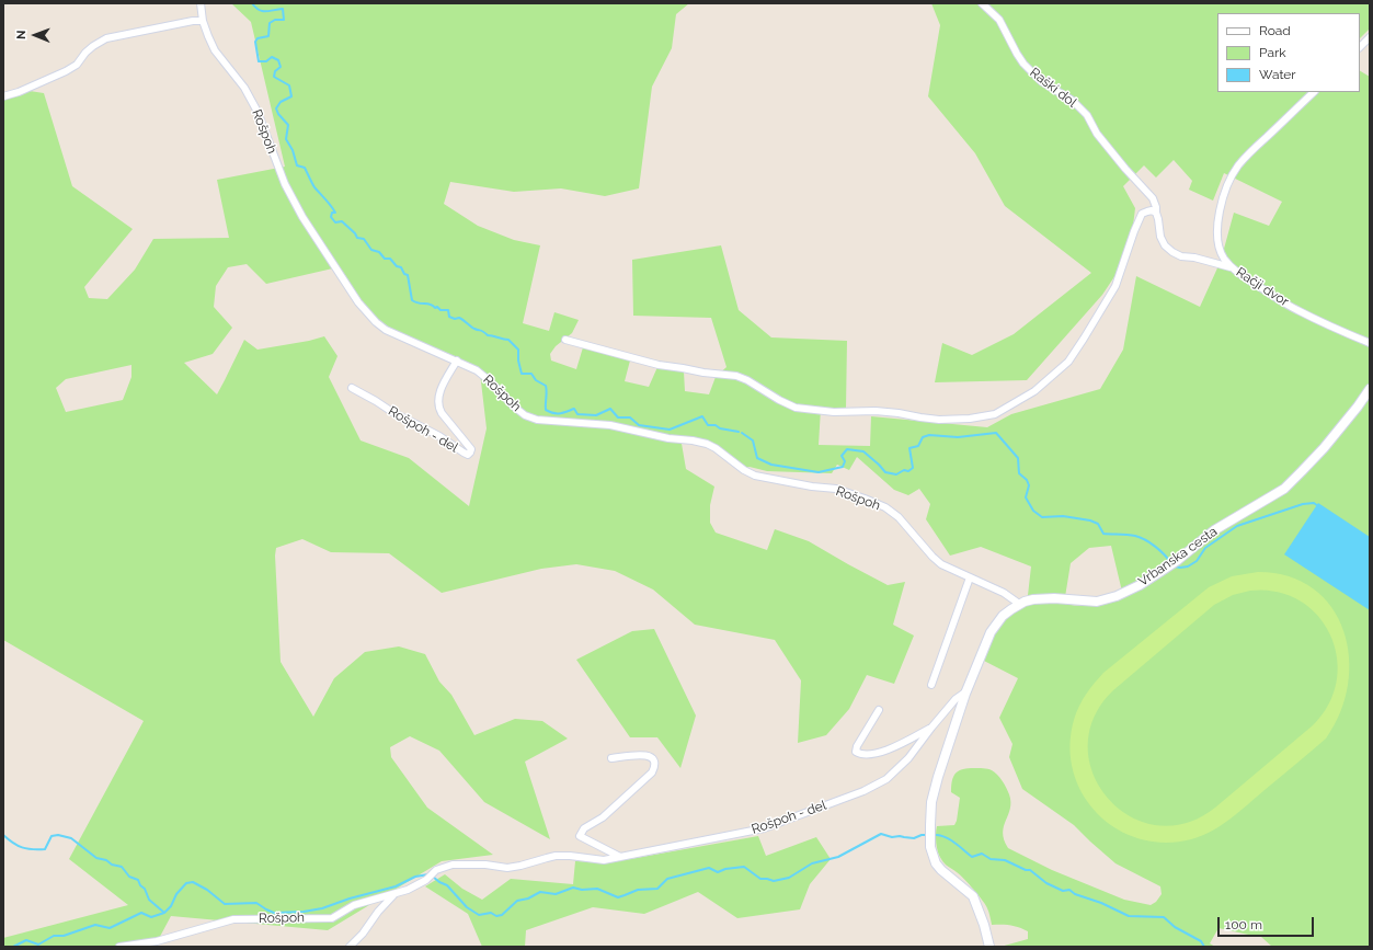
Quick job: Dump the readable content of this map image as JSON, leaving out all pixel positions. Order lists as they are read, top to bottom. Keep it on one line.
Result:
{"streets":{"street":["Raški dol","Rošpoh","Račji dvor","Rošpoh - del","Vrbanska cesta"]},"crossings":[["Raški dol","Račji dvor"],["Rošpoh","Rošpoh - del"],["Rošpoh","Vrbanska cesta"],["Rošpoh - del","Vrbanska cesta"]],"legend":["Road","Park","Water"],"scale_bar":"100 m","north":"left"}
